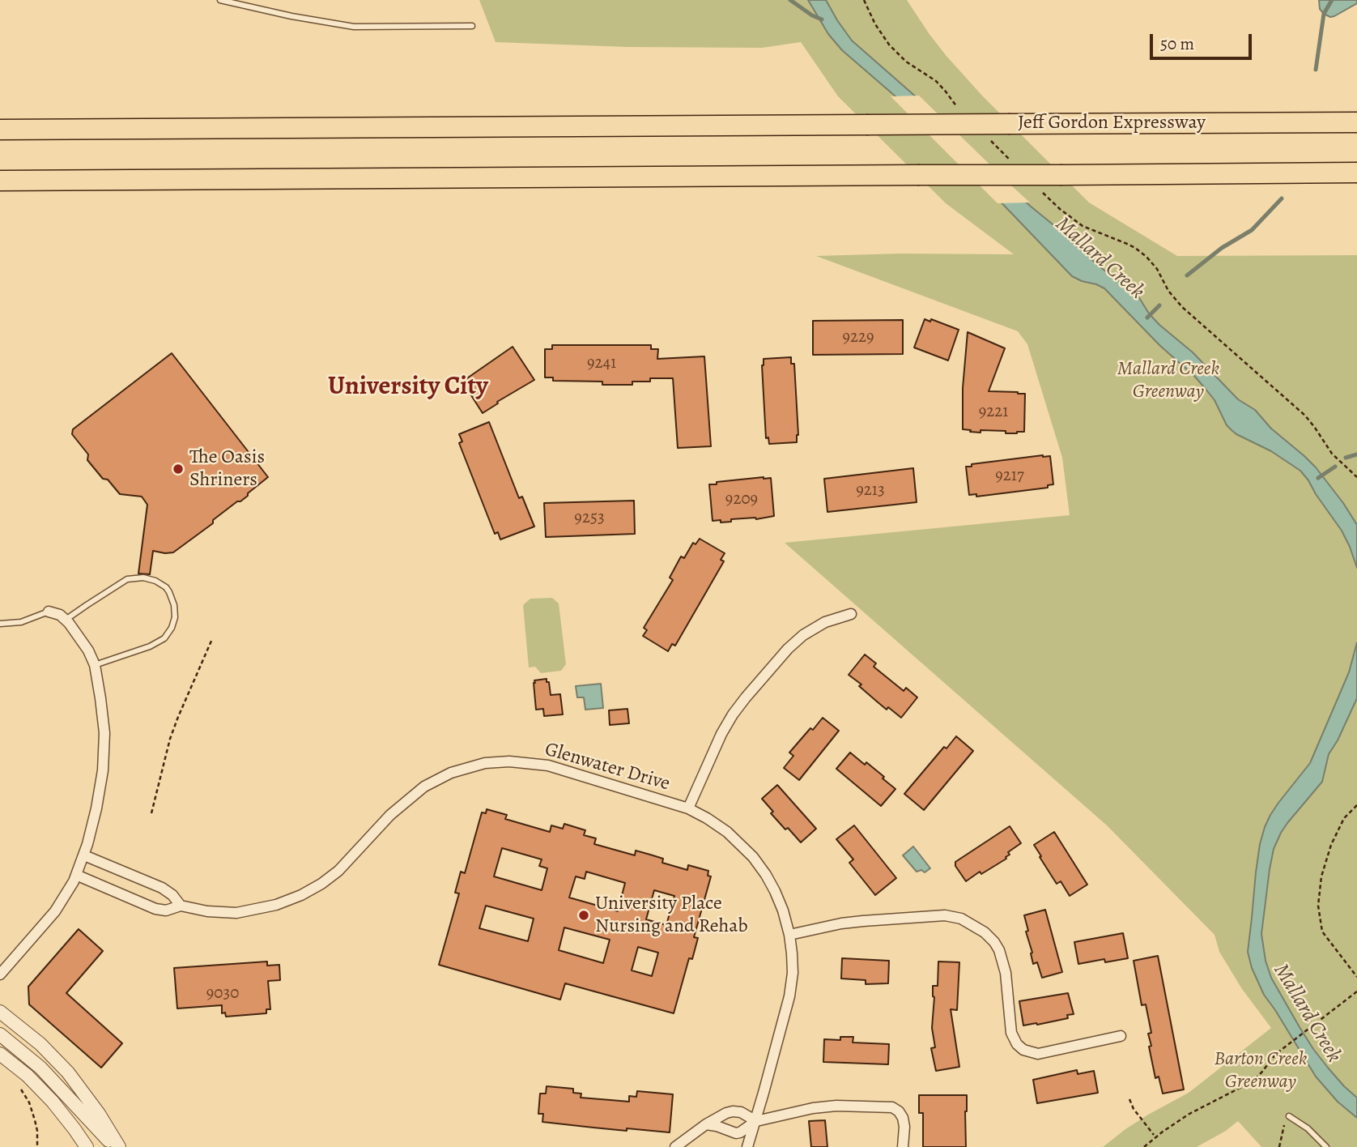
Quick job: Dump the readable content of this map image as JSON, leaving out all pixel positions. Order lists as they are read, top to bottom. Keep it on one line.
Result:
{"streets":{"highway":["Jeff Gordon Expressway"],"street":["Glenwater Drive"]},"districts":["University City"],"water":["Mallard Creek"],"parks":["Mallard Creek Greenway","Barton Creek Greenway"],"places":["The Oasis Shriners","University Place Nursing and Rehab"],"house_numbers":["9229","9241","9221","9217","9213","9209","9253","9030"],"scale_bar":"50 m"}
